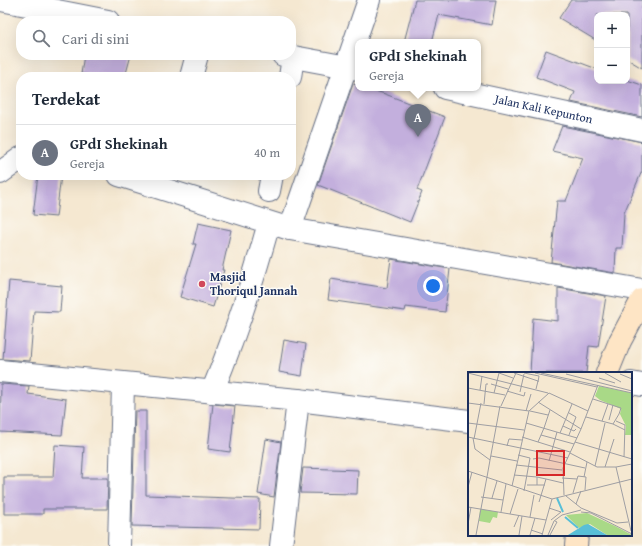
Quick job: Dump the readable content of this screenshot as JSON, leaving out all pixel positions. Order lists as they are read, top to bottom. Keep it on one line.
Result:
{"streets":{"street":["Jalan Kali Kepunton"]},"places":["Masjid Thoriqul Jannah"],"page":{"map_buttons":["+","−"],"search":"Cari di sini","popup":["GPdI Shekinah","Gereja"],"heading":"Terdekat","pins":"A","list":[{"mark":"A","name":"GPdI Shekinah","note":"Gereja","value":"40 m"}]}}
